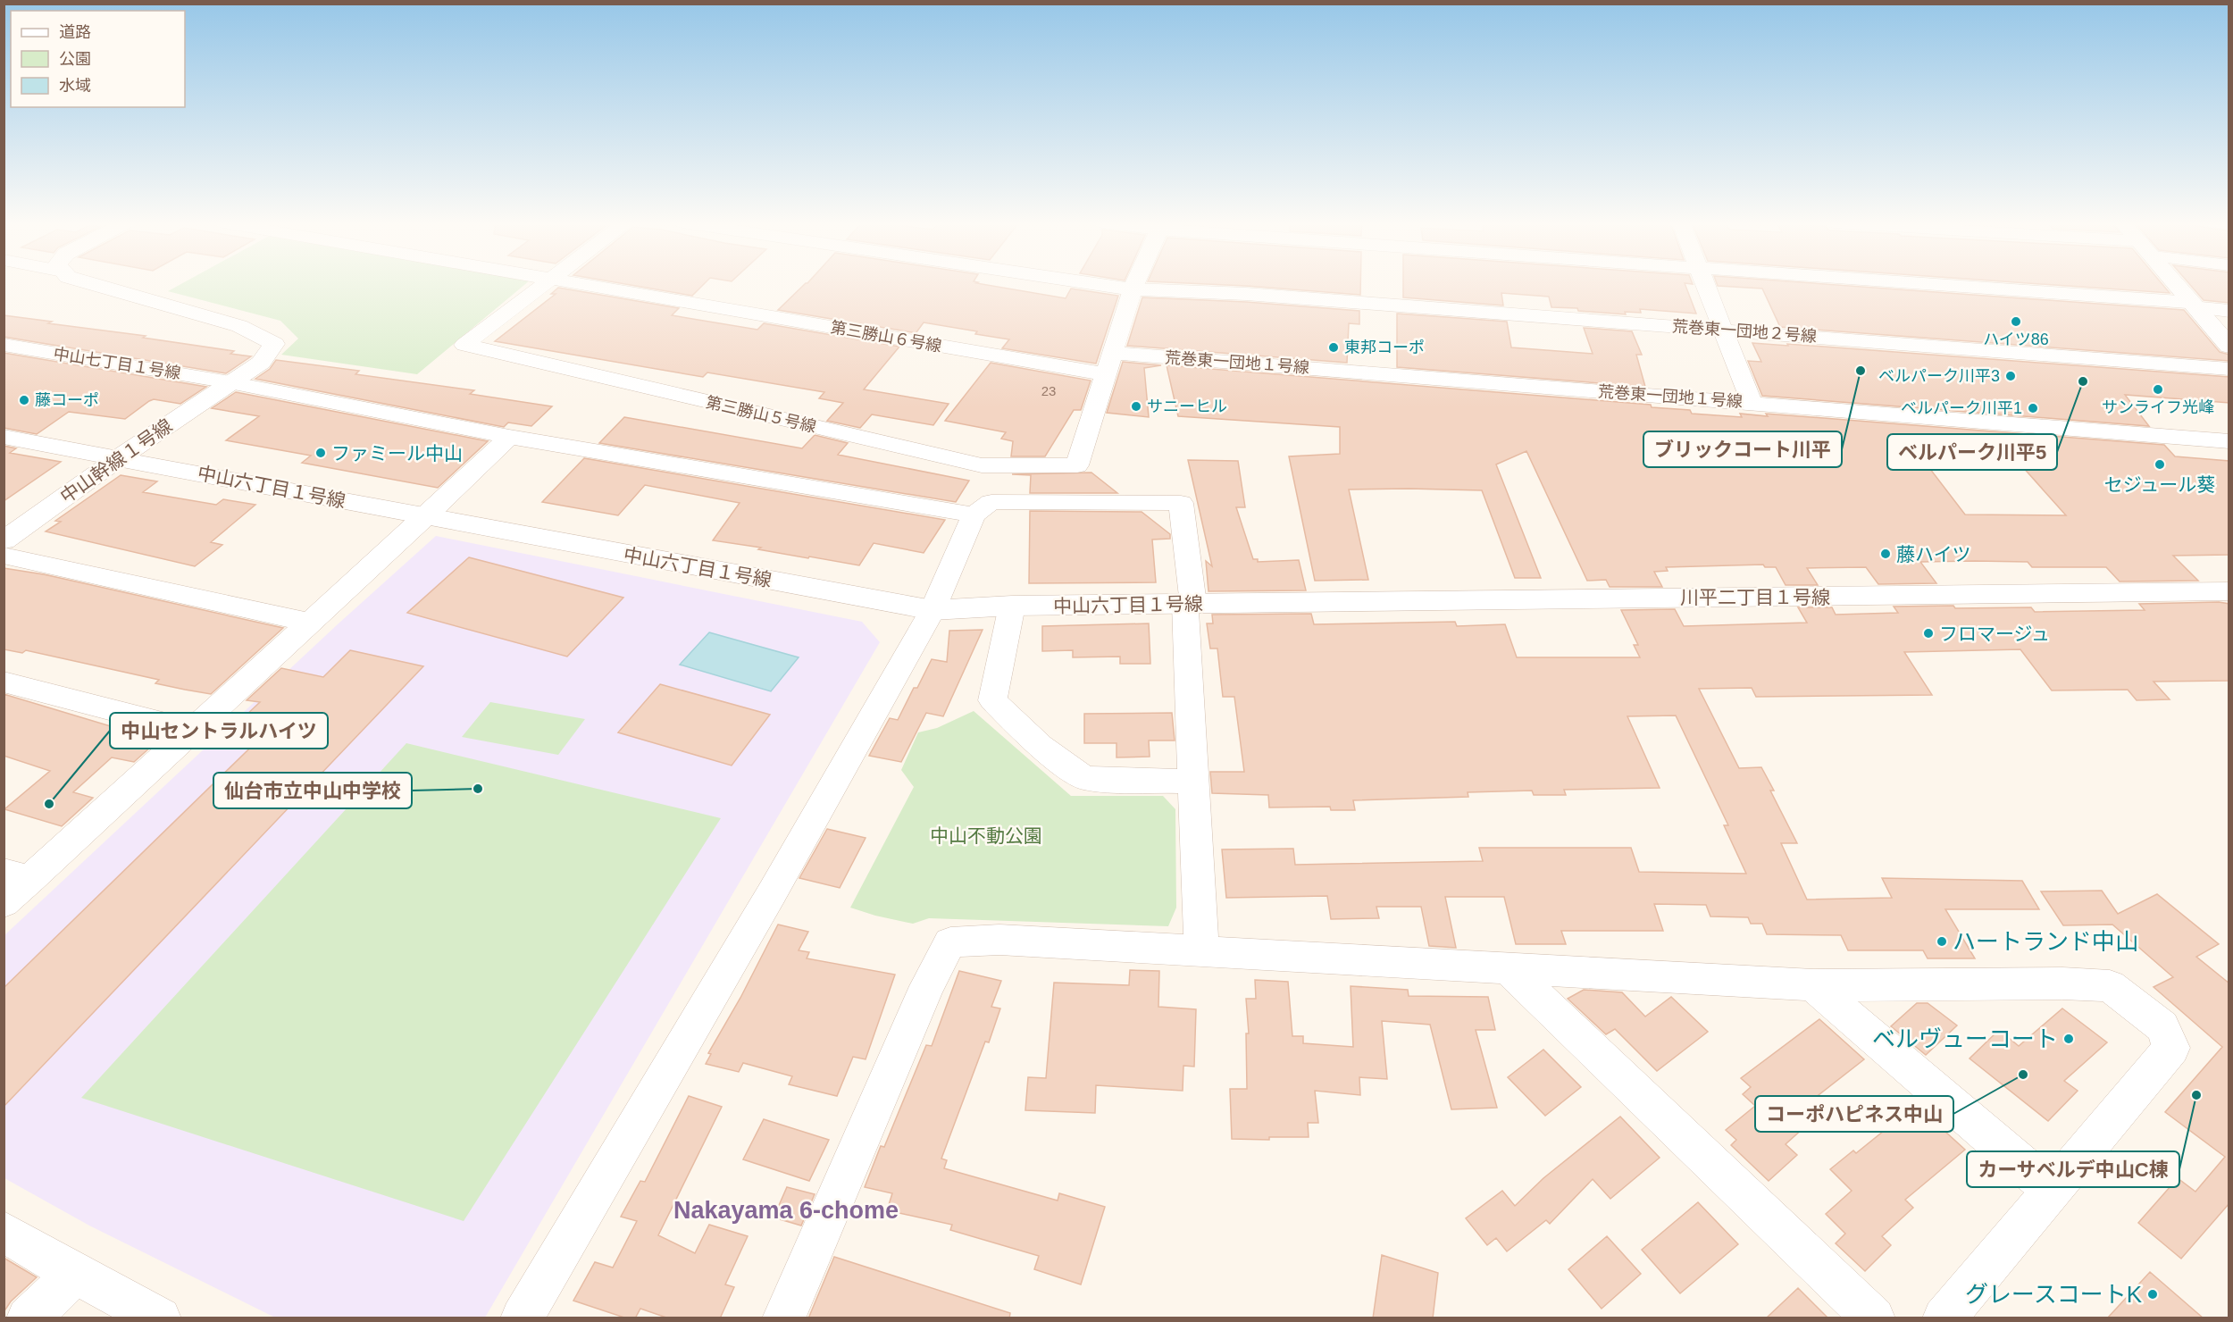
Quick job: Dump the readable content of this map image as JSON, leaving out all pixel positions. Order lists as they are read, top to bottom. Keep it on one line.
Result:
{"streets":{"street":["荒巻東一団地２号線","第三勝山６号線","荒巻東一団地１号線","中山七丁目１号線","第三勝山５号線","中山幹線１号線","中山六丁目１号線","川平二丁目１号線"]},"crossings":[["荒巻東一団地２号線","第三勝山５号線"],["第三勝山６号線","第三勝山５号線"],["荒巻東一団地１号線","第三勝山５号線"],["中山七丁目１号線","中山幹線１号線"],["中山七丁目１号線","中山六丁目１号線"],["中山幹線１号線","中山六丁目１号線"],["中山六丁目１号線","川平二丁目１号線"]],"districts":["Nakayama 6-chome"],"parks":["中山不動公園"],"places":["ハイツ86","東邦コーポ","ブリックコート川平","ベルパーク川平3","ベルパーク川平5","サンライフ光峰","藤コーポ","サニーヒル","ベルパーク川平1","ファミール中山","セジュール葵","藤ハイツ","フロマージュ","仙台市立中山中学校","中山セントラルハイツ","ハートランド中山","ベルヴューコート","コーポハピネス中山","カーサベルデ中山C棟","グレースコートK"],"house_numbers":["23"],"legend":["道路","公園","水域"]}
